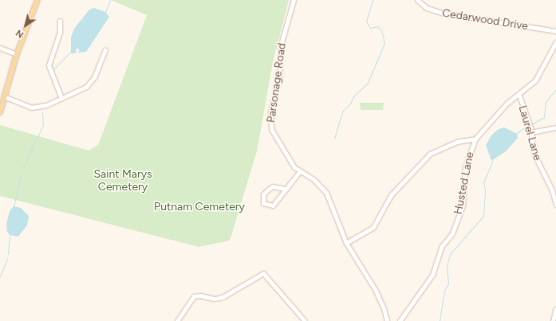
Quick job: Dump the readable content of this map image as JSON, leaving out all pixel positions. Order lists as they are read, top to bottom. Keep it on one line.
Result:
{"streets":{"street":["Cedarwood Drive","Parsonage Road","Laurel Lane","Husted Lane"]},"crossings":[["Laurel Lane","Husted Lane"]],"parks":["Saint Marys Cemetery","Putnam Cemetery"],"north":"bottom left"}
